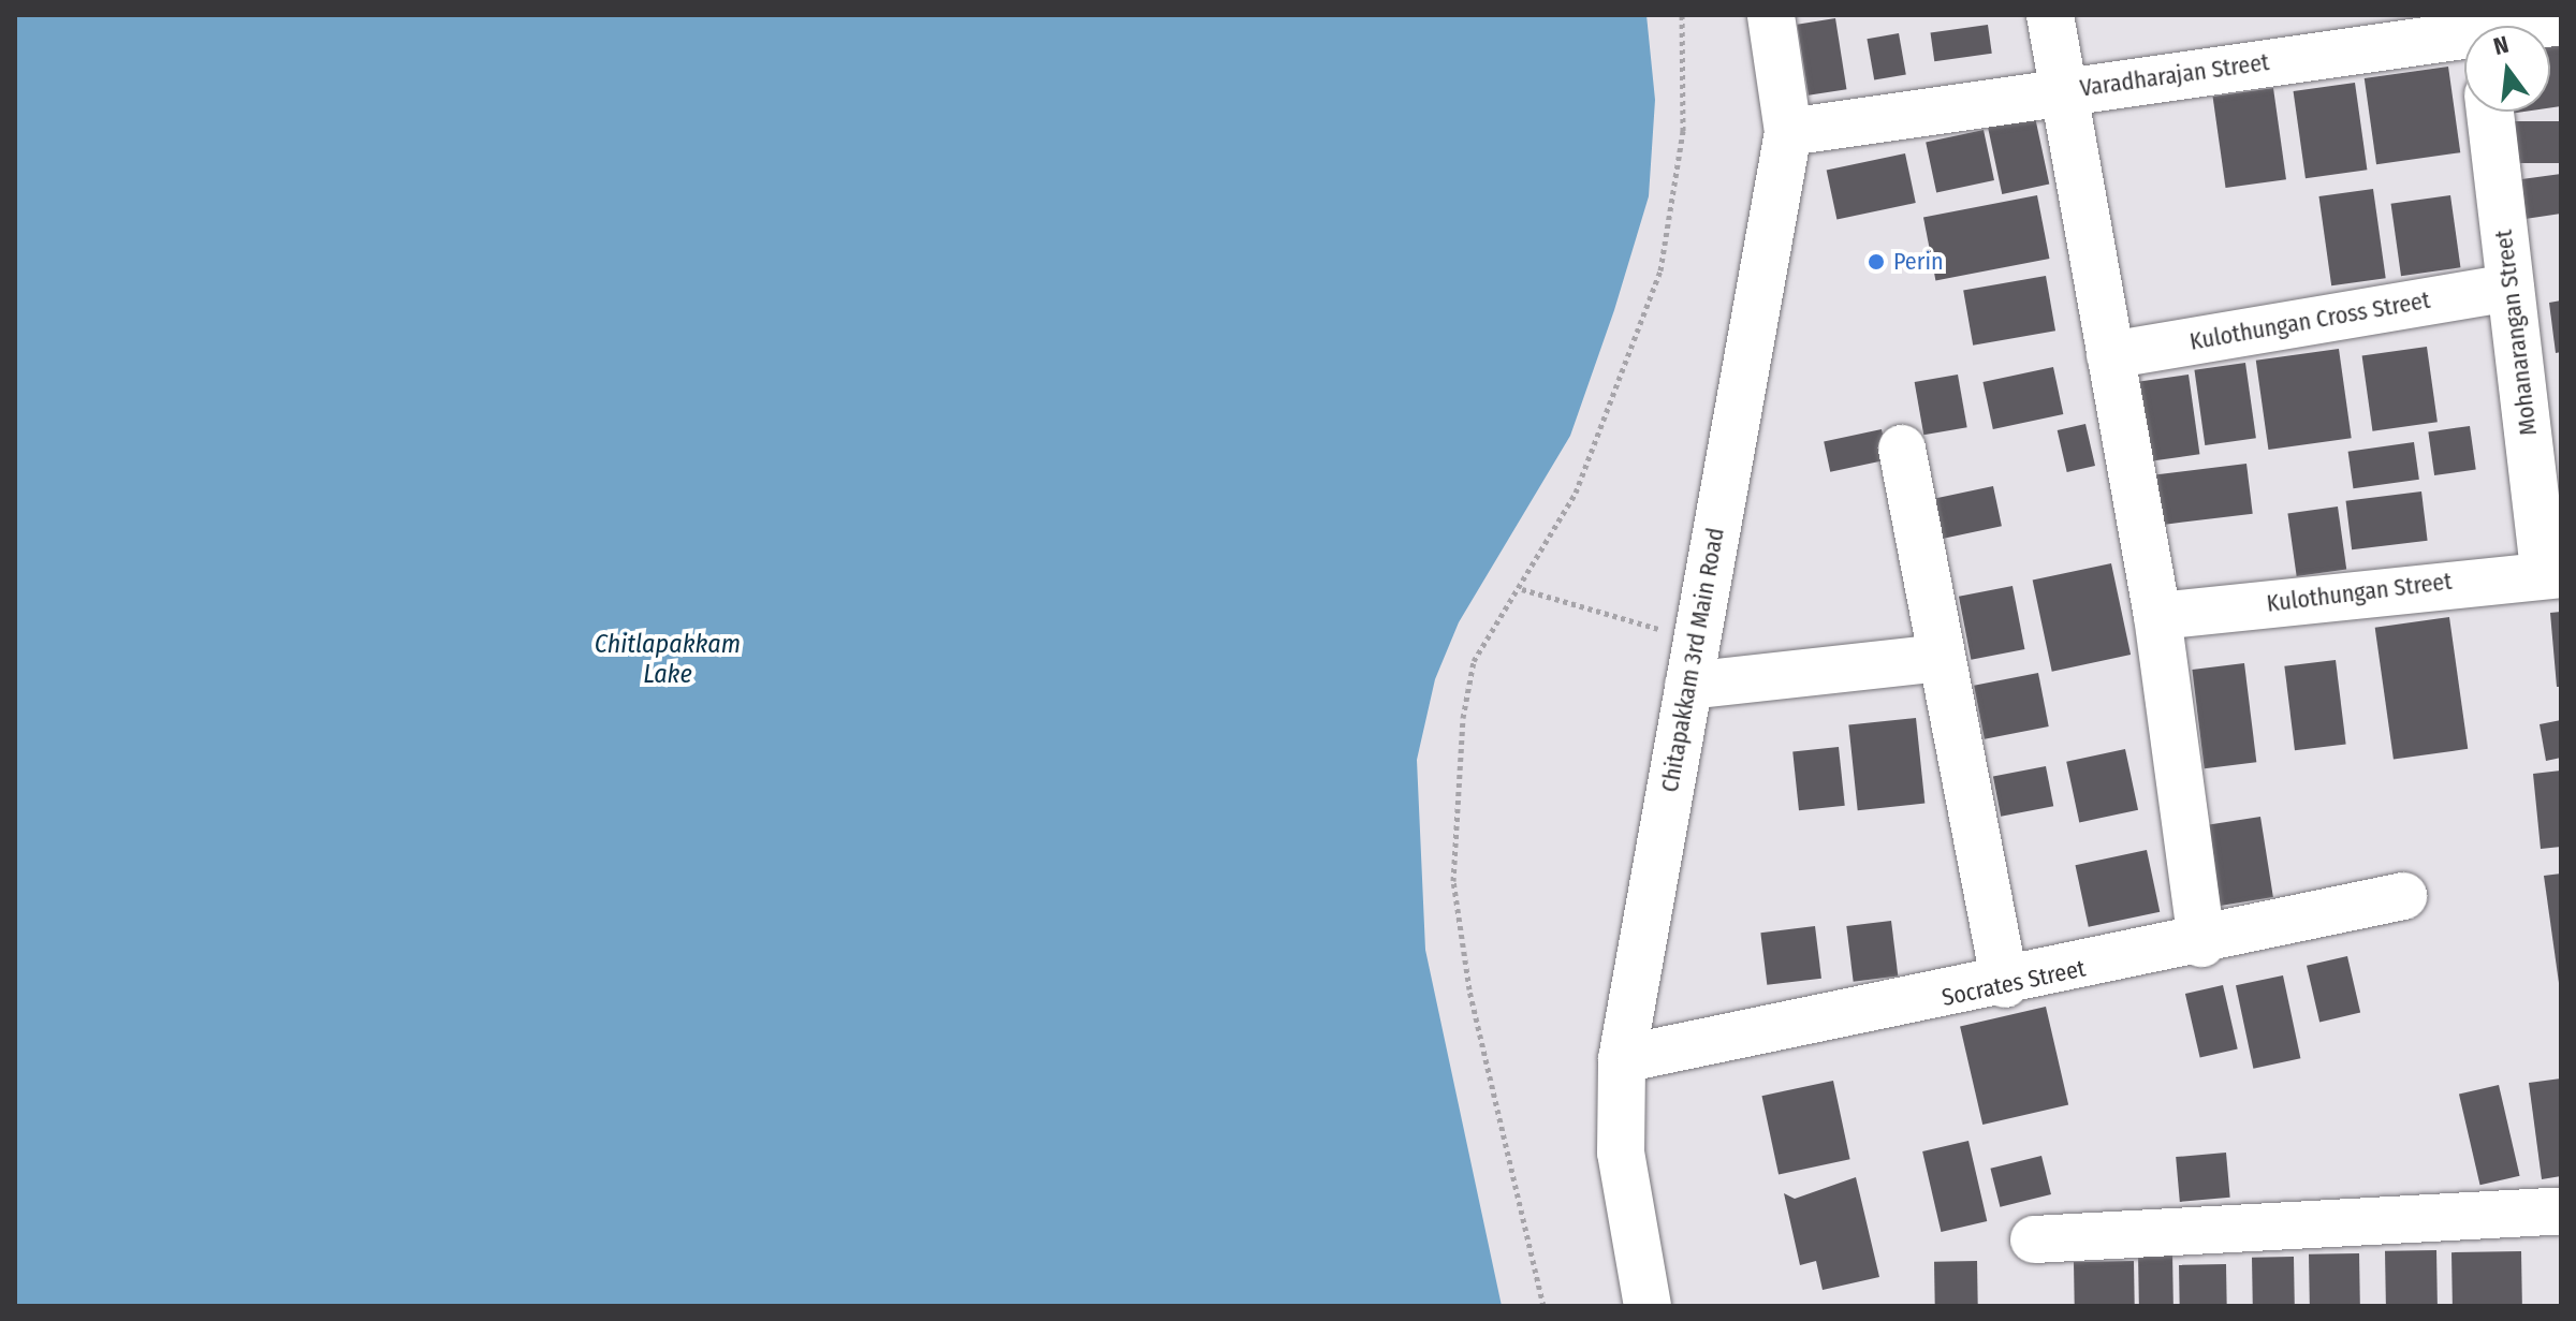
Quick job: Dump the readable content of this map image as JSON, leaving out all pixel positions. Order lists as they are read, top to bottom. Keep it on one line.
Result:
{"streets":{"street":["Varadharajan Street","Kulothungan Cross Street","Mohanarangan Street","Kulothungan Street","Chitapakkam 3rd Main Road","Socrates Street"]},"crossings":[["Varadharajan Street","Chitapakkam 3rd Main Road"],["Kulothungan Cross Street","Mohanarangan Street"],["Mohanarangan Street","Kulothungan Street"],["Chitapakkam 3rd Main Road","Socrates Street"]],"water":["Chitlapakkam Lake"],"places":["Perin"],"north":"top"}
